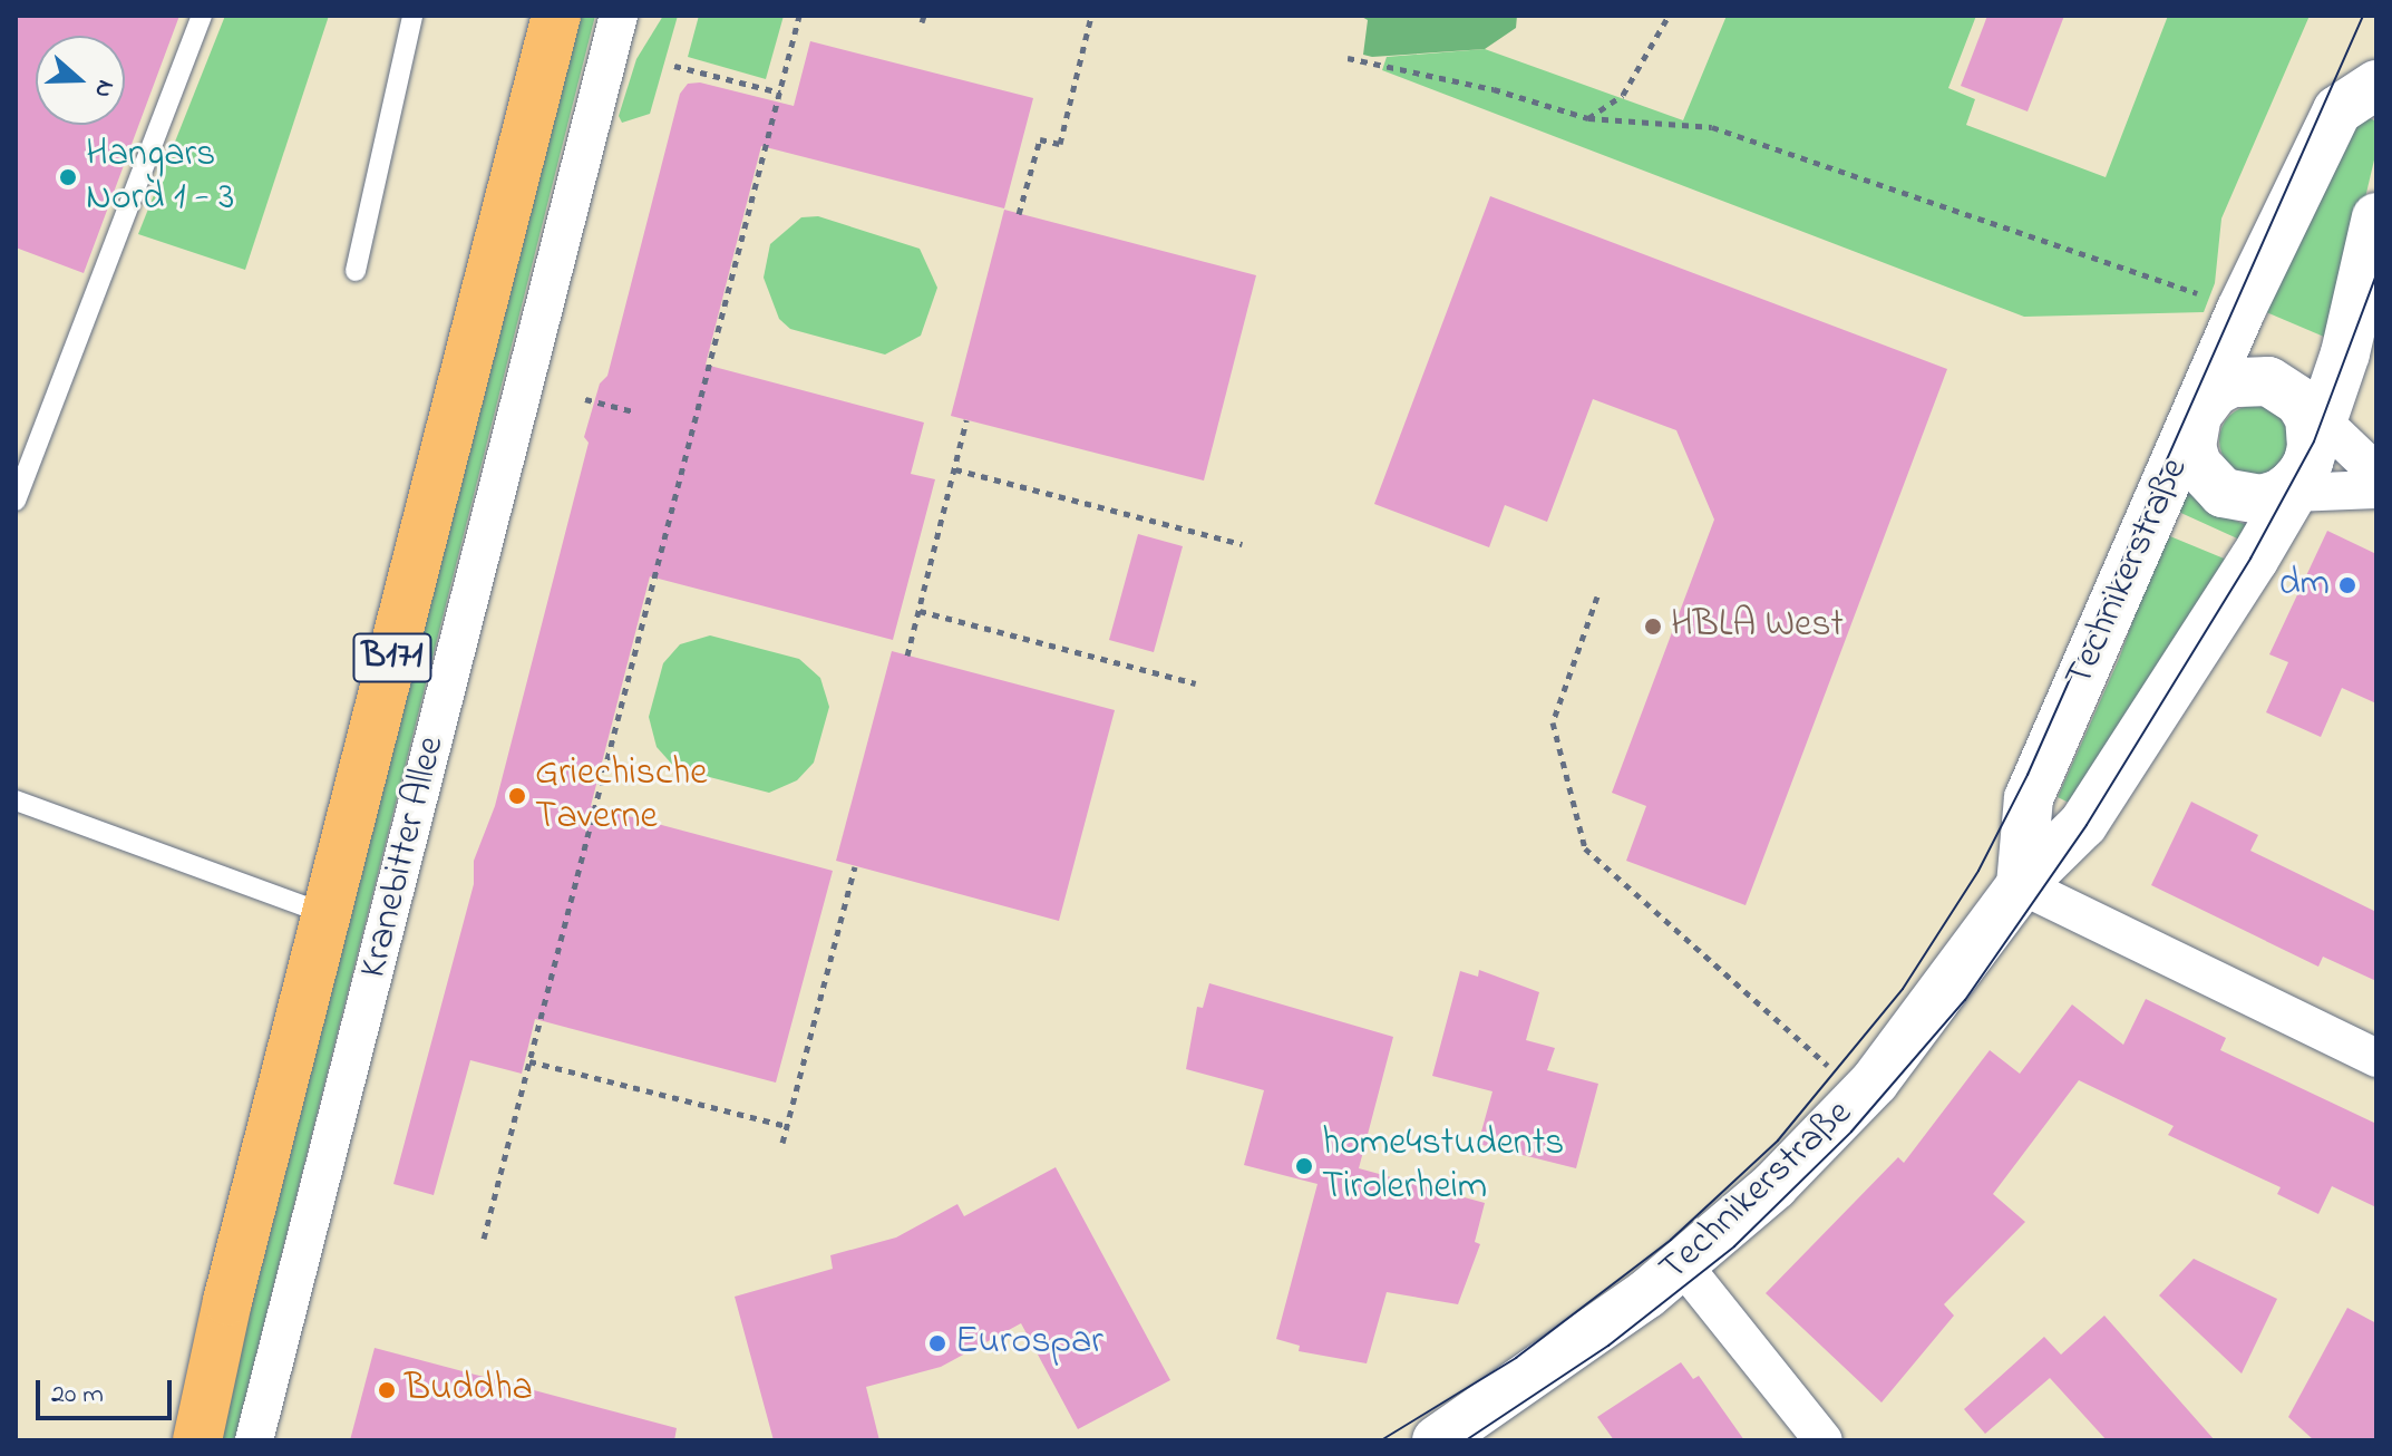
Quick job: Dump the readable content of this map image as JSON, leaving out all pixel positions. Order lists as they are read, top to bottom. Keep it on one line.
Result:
{"streets":{"main road":["B171","Kranebitter Allee"],"street":["Technikerstraße"]},"places":["Hangars Nord 1 - 3","dm","HBLA West","Griechische Taverne","home4students Tirolerheim","Eurospar","Buddha"],"scale_bar":"20 m","north":"right"}
